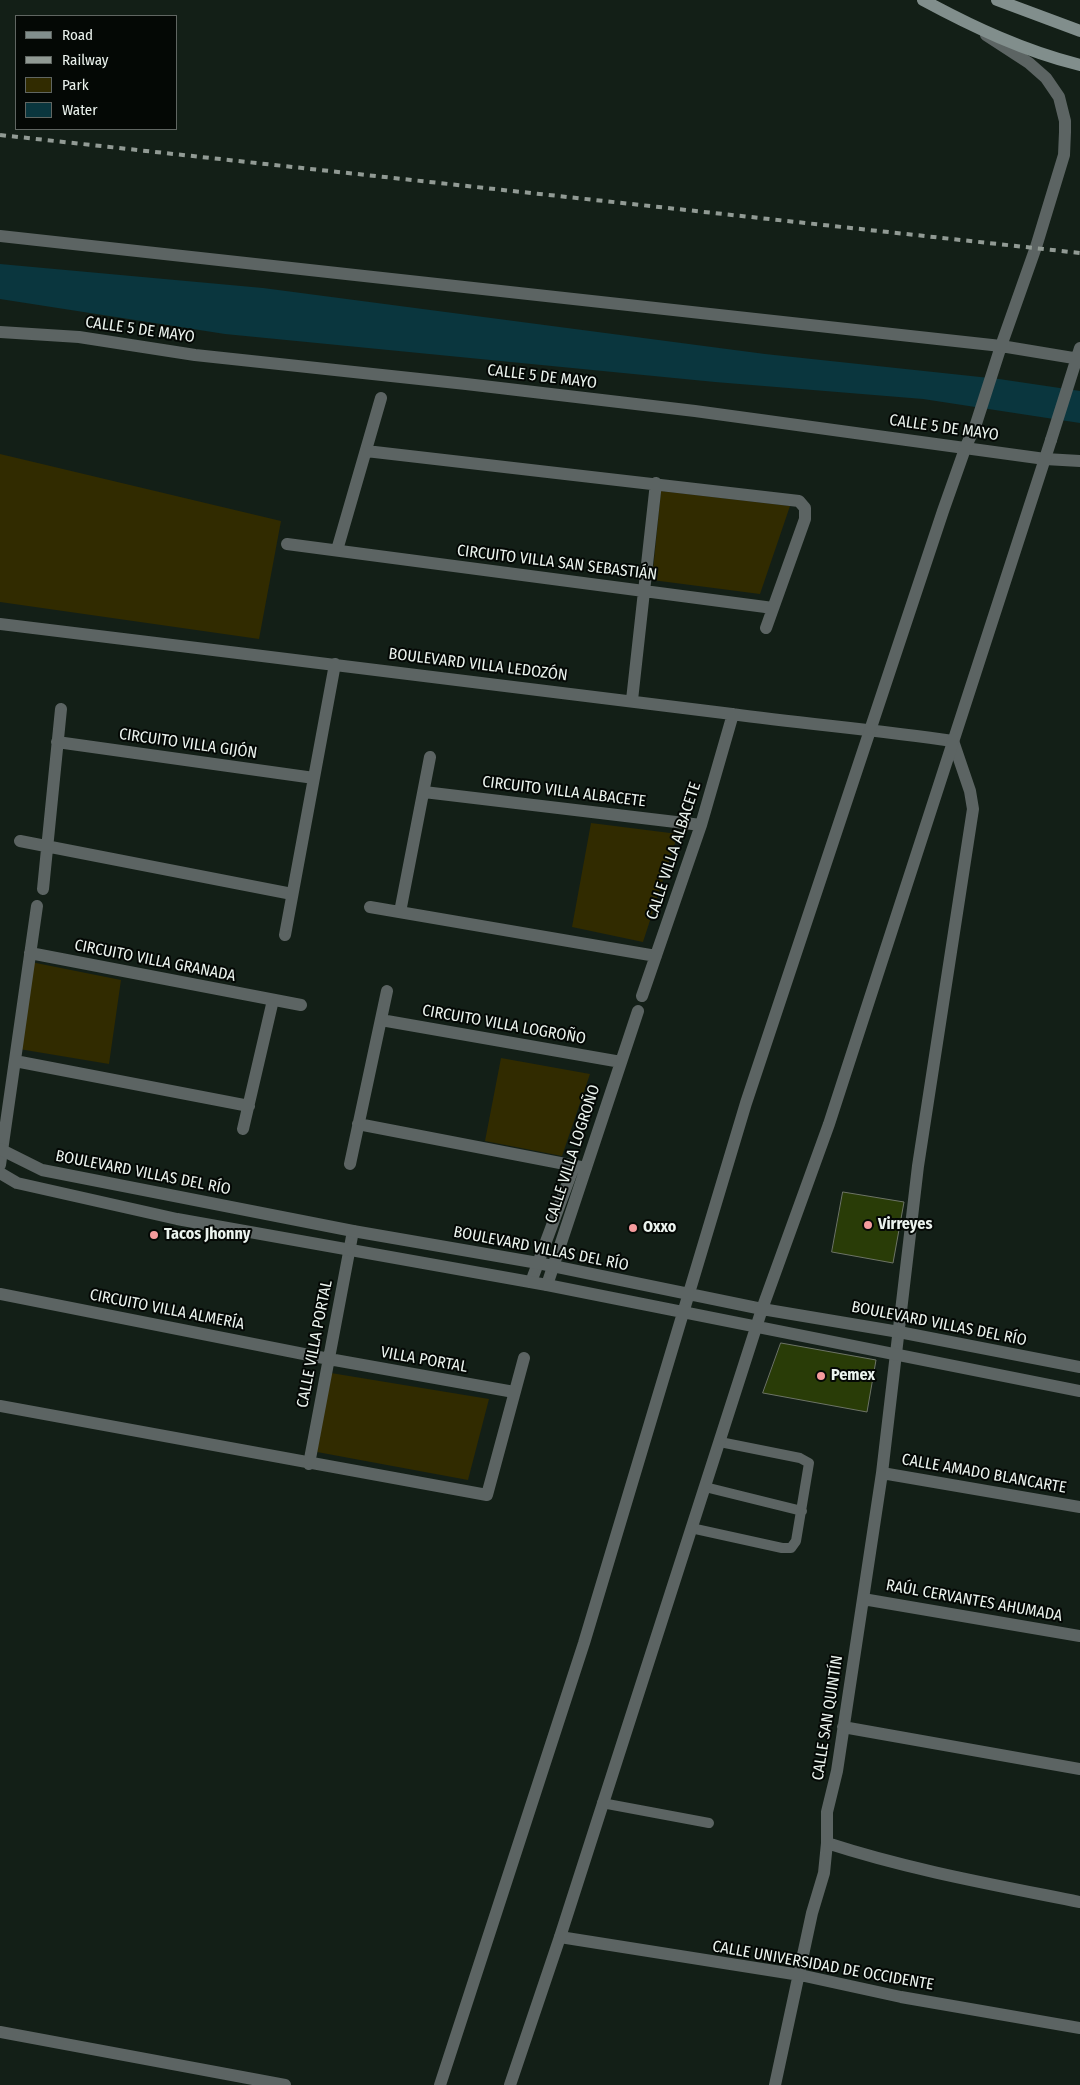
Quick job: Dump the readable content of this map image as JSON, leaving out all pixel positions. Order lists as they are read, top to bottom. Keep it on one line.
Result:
{"streets":{"street":["CALLE 5 DE MAYO","CIRCUITO VILLA SAN SEBASTIÁN","BOULEVARD VILLA LEDOZÓN","CIRCUITO VILLA GIJÓN","CIRCUITO VILLA ALBACETE","CALLE VILLA ALBACETE","CIRCUITO VILLA GRANADA","CIRCUITO VILLA LOGROÑO","CALLE VILLA LOGROÑO","BOULEVARD VILLAS DEL RÍO","CIRCUITO VILLA ALMERÍA","CALLE VILLA PORTAL","VILLA PORTAL","CALLE AMADO BLANCARTE","RAÚL CERVANTES AHUMADA","CALLE SAN QUINTÍN","CALLE UNIVERSIDAD DE OCCIDENTE"]},"crossings":[["BOULEVARD VILLA LEDOZÓN","CALLE VILLA ALBACETE"],["BOULEVARD VILLA LEDOZÓN","CALLE SAN QUINTÍN"],["CIRCUITO VILLA ALBACETE","CALLE VILLA ALBACETE"],["CIRCUITO VILLA LOGROÑO","CALLE VILLA LOGROÑO"],["CALLE VILLA LOGROÑO","BOULEVARD VILLAS DEL RÍO"],["BOULEVARD VILLAS DEL RÍO","CALLE VILLA PORTAL"],["BOULEVARD VILLAS DEL RÍO","CALLE SAN QUINTÍN"],["CIRCUITO VILLA ALMERÍA","CALLE VILLA PORTAL"],["CIRCUITO VILLA ALMERÍA","VILLA PORTAL"],["CALLE VILLA PORTAL","VILLA PORTAL"],["CALLE AMADO BLANCARTE","CALLE SAN QUINTÍN"],["RAÚL CERVANTES AHUMADA","CALLE SAN QUINTÍN"],["CALLE SAN QUINTÍN","CALLE UNIVERSIDAD DE OCCIDENTE"]],"places":["Virreyes","Oxxo","Tacos Jhonny","Pemex"],"legend":["Road","Railway","Park","Water"]}
